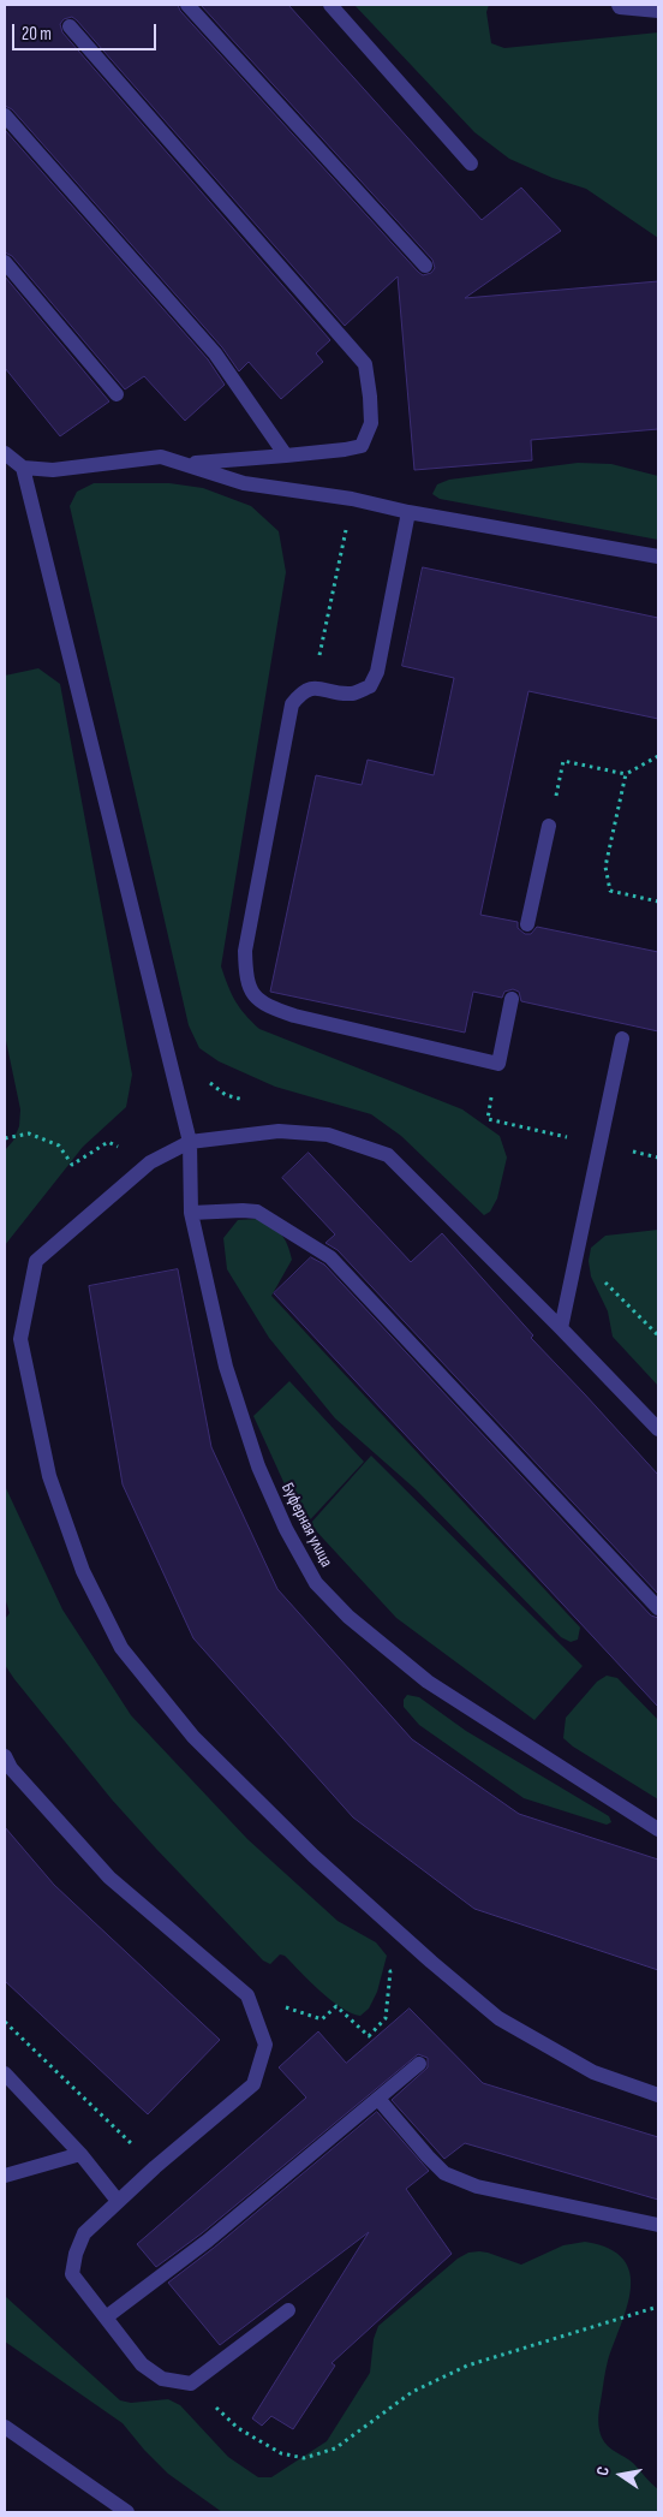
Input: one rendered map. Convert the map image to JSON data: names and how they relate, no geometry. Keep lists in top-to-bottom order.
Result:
{
  "streets": {
    "lane": ["Буферная улица"]
  },
  "scale_bar": "20 m",
  "north": "left"
}
